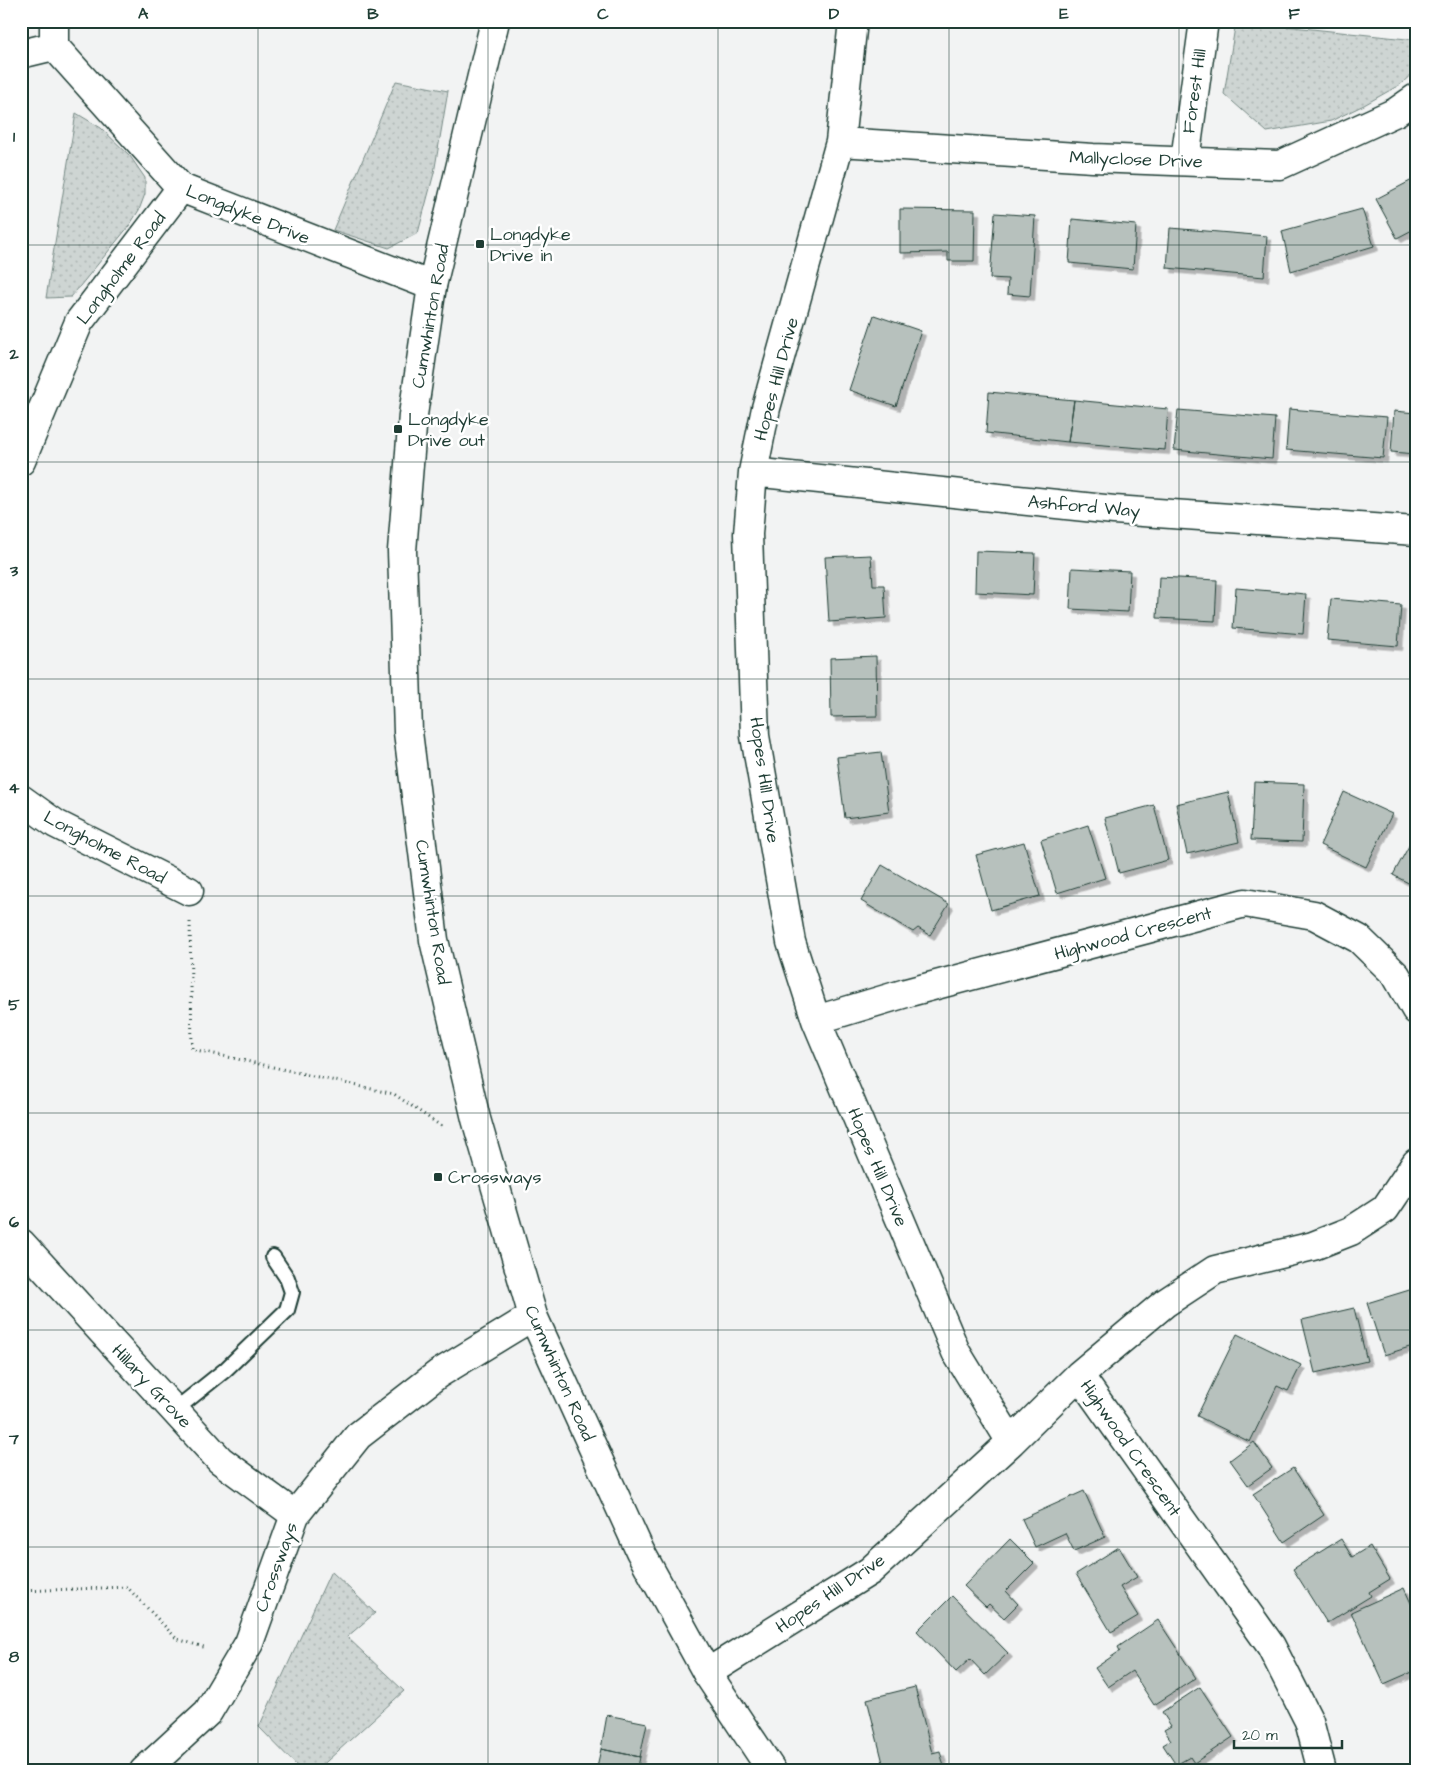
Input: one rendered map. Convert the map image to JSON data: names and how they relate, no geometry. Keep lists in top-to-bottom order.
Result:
{
  "streets": {
    "street": [
      "Forest Hill",
      "Mallyclose Drive",
      "Longdyke Drive",
      "Longholme Road",
      "Cumwhinton Road",
      "Hopes Hill Drive",
      "Ashford Way",
      "Highwood Crescent",
      "Hillary Grove",
      "Crossways"
    ]
  },
  "crossings": [
    ["Forest Hill", "Mallyclose Drive"],
    ["Mallyclose Drive", "Hopes Hill Drive"],
    ["Longdyke Drive", "Longholme Road"],
    ["Longdyke Drive", "Cumwhinton Road"],
    ["Cumwhinton Road", "Hopes Hill Drive"],
    ["Cumwhinton Road", "Crossways"],
    ["Hopes Hill Drive", "Ashford Way"],
    ["Hopes Hill Drive", "Highwood Crescent"],
    ["Hillary Grove", "Crossways"]
  ],
  "places": {
    "transit": ["Longdyke Drive in", "Longdyke Drive out", "Crossways"]
  },
  "scale_bar": "20 m",
  "grid": {
    "columns": [
      "A",
      "B",
      "C",
      "D",
      "E",
      "F"
    ],
    "rows": [
      "1",
      "2",
      "3",
      "4",
      "5",
      "6",
      "7",
      "8"
    ]
  }
}
